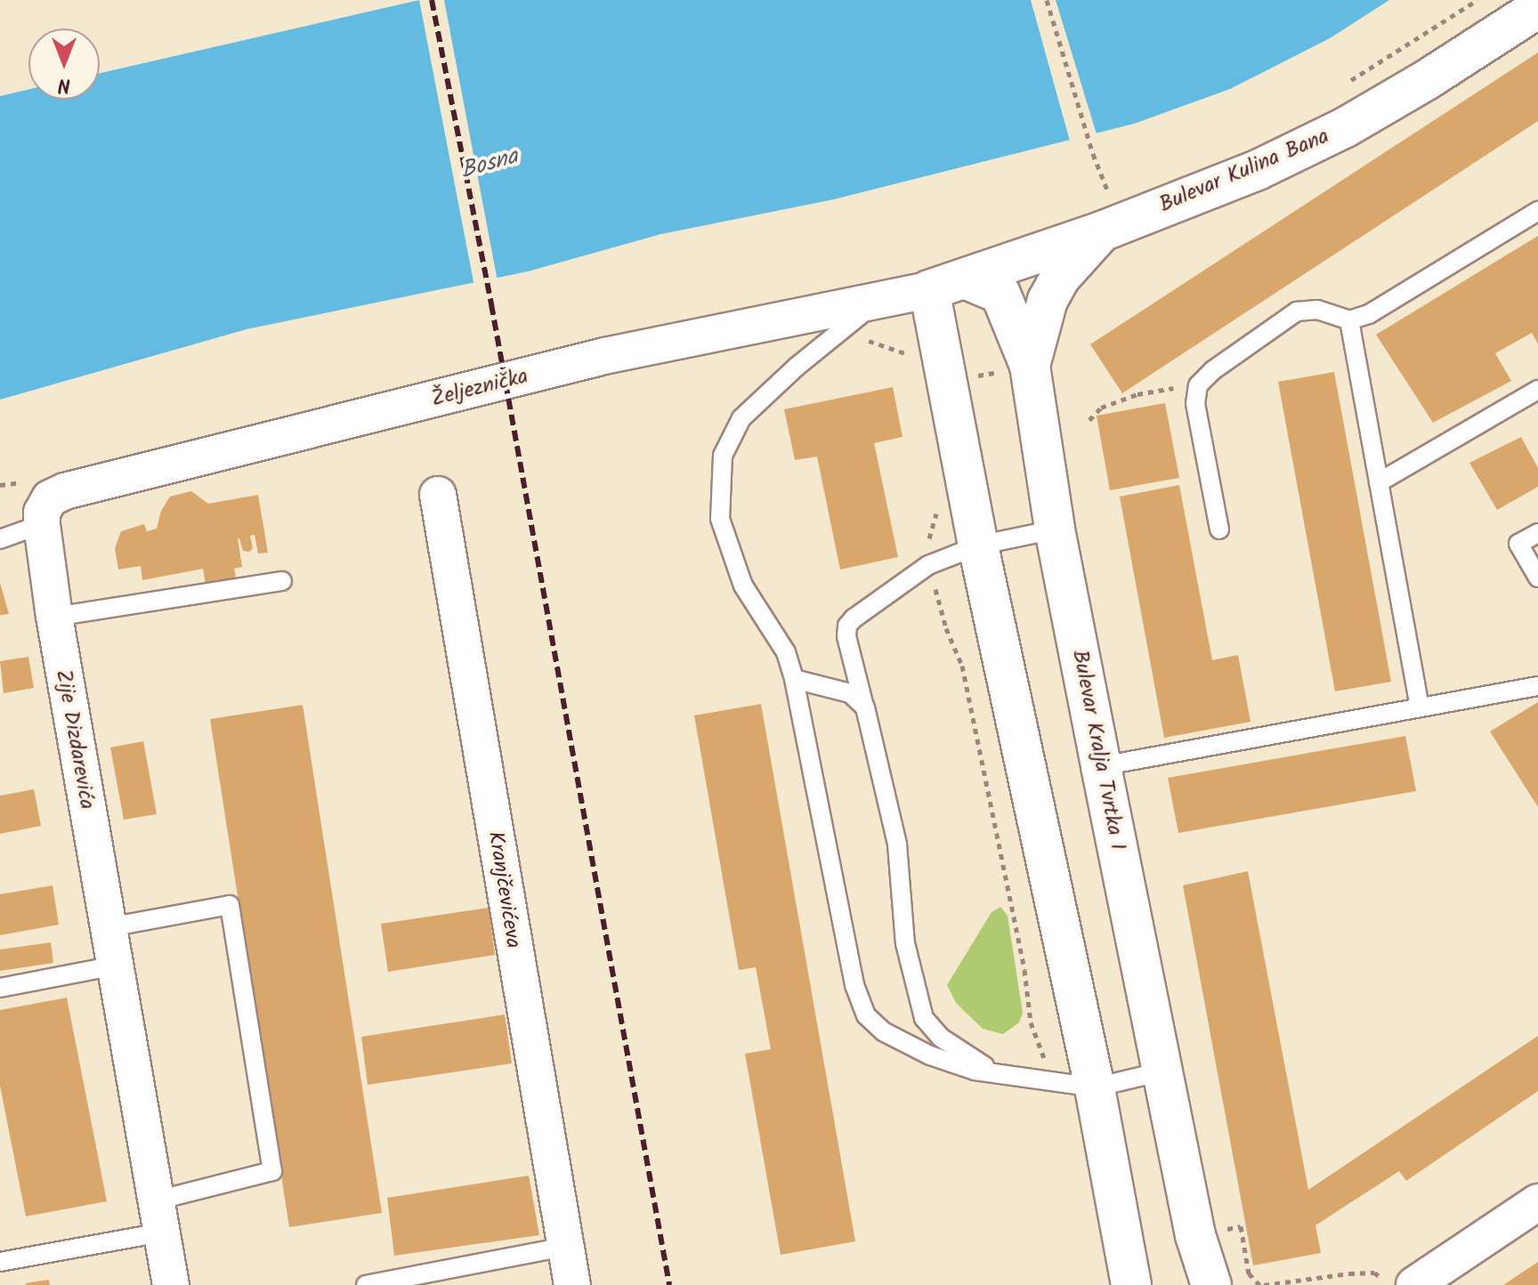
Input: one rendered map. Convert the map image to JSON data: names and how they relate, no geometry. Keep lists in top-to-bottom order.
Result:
{
  "streets": {
    "street": [
      "Bulevar Kulina Bana",
      "Željeznička",
      "Zije Dizdarevića",
      "Bulevar Kralja Tvrtka I",
      "Kranjčevićeva"
    ]
  },
  "crossings": [
    ["Bulevar Kulina Bana", "Željeznička"],
    ["Bulevar Kulina Bana", "Bulevar Kralja Tvrtka I"],
    ["Željeznička", "Zije Dizdarevića"]
  ],
  "water": ["Bosna"],
  "north": "bottom"
}
